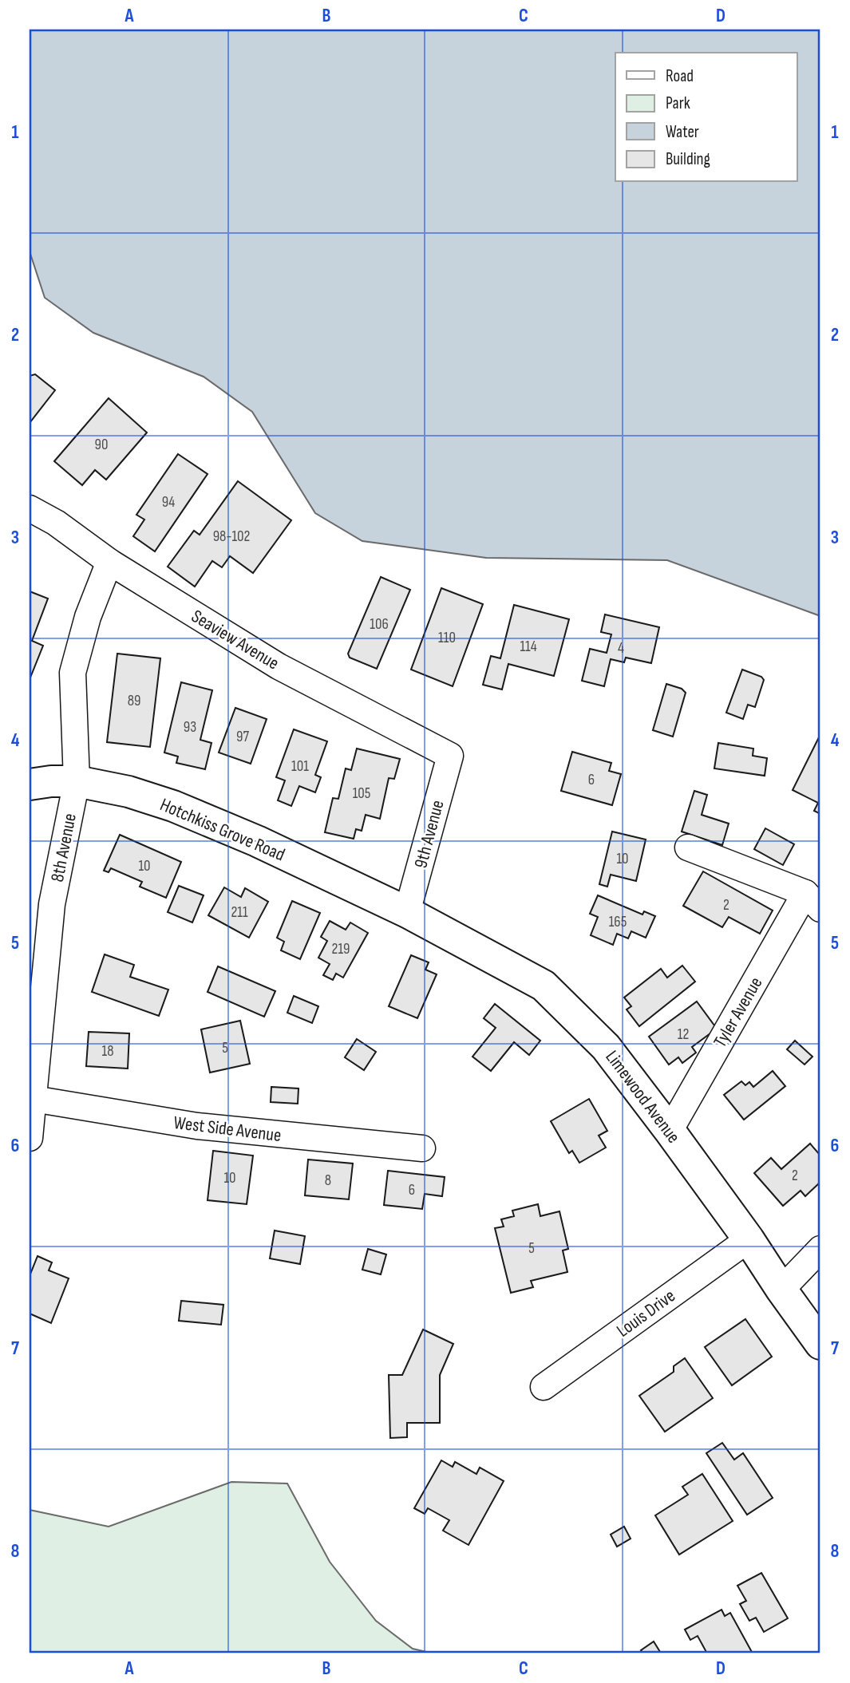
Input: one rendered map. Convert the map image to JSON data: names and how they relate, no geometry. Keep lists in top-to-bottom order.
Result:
{
  "streets": {
    "main road": ["Hotchkiss Grove Road", "Limewood Avenue"],
    "street": [
      "Seaview Avenue",
      "9th Avenue",
      "8th Avenue",
      "Tyler Avenue",
      "West Side Avenue",
      "Louis Drive"
    ]
  },
  "crossings": [
    ["Seaview Avenue", "9th Avenue"],
    ["Seaview Avenue", "8th Avenue"],
    ["Hotchkiss Grove Road", "9th Avenue"],
    ["Hotchkiss Grove Road", "8th Avenue"],
    ["Hotchkiss Grove Road", "Limewood Avenue"],
    ["9th Avenue", "Limewood Avenue"],
    ["8th Avenue", "West Side Avenue"],
    ["Tyler Avenue", "Limewood Avenue"],
    ["Limewood Avenue", "Louis Drive"]
  ],
  "house_numbers": [
    "90",
    "94",
    "98-102",
    "106",
    "110",
    "114",
    "4",
    "89",
    "93",
    "97",
    "101",
    "6",
    "105",
    "10",
    "10",
    "2",
    "211",
    "165",
    "219",
    "12",
    "5",
    "18",
    "2",
    "10",
    "8",
    "6",
    "5"
  ],
  "legend": [
    "Road",
    "Park",
    "Water",
    "Building"
  ],
  "grid": {
    "columns": [
      "A",
      "B",
      "C",
      "D"
    ],
    "rows": [
      "1",
      "2",
      "3",
      "4",
      "5",
      "6",
      "7",
      "8"
    ]
  }
}
